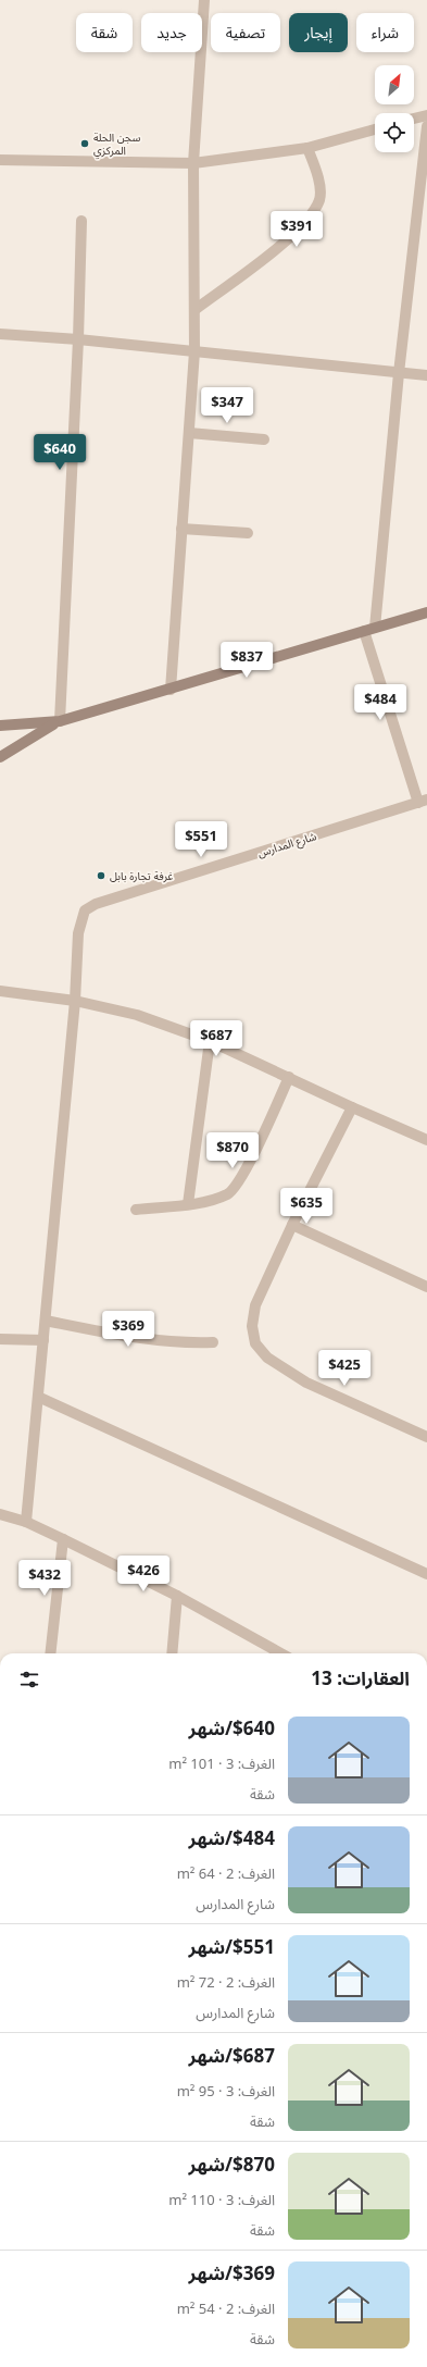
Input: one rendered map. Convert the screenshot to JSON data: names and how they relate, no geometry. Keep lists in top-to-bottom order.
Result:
{
  "streets": {
    "street": ["شارع المدارس"]
  },
  "places": ["سجن الحلة المركزي", "غرفة تجارة بابل"],
  "north": "top right",
  "page": {
    "chip": [
      "شراء",
      "إيجار",
      "تصفية",
      "جديد",
      "شقة"
    ],
    "price": [
      "$391",
      "$347",
      "$640",
      "$837",
      "$484",
      "$551",
      "$687",
      "$870",
      "$635",
      "$369",
      "$425",
      "$426",
      "$432"
    ],
    "heading": "العقارات: 13",
    "list": [
      {
        "name": "$640/شهر",
        "note": "الغرف: 3 · 101 m² · شقة"
      },
      {
        "name": "$484/شهر",
        "note": "الغرف: 2 · 64 m² · شارع المدارس"
      },
      {
        "name": "$551/شهر",
        "note": "الغرف: 2 · 72 m² · شارع المدارس"
      },
      {
        "name": "$687/شهر",
        "note": "الغرف: 3 · 95 m² · شقة"
      },
      {
        "name": "$870/شهر",
        "note": "الغرف: 3 · 110 m² · شقة"
      },
      {
        "name": "$369/شهر",
        "note": "الغرف: 2 · 54 m² · شقة"
      }
    ]
  }
}
